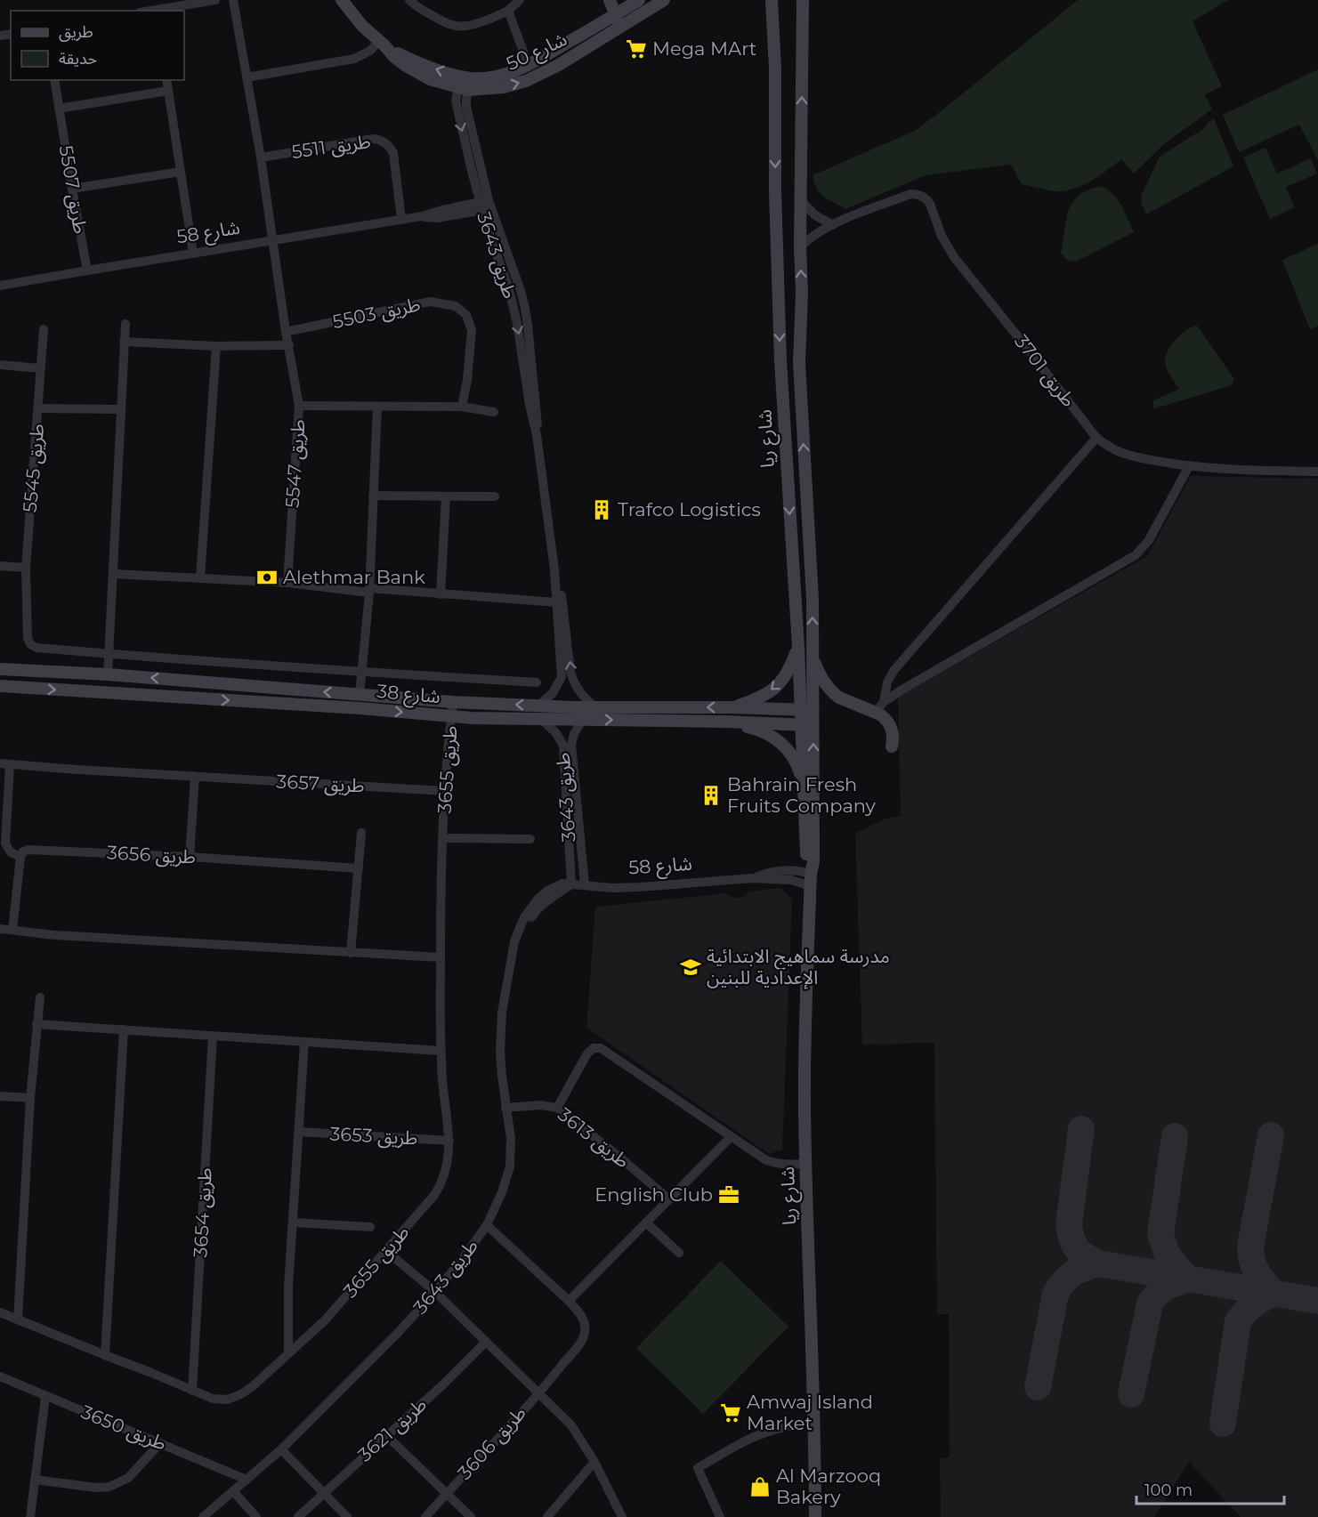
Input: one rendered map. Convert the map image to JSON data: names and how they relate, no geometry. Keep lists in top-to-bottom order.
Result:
{
  "streets": {
    "main road": ["شارع 50", "شارع ريا", "شارع 38"],
    "street": [
      "طريق 5511",
      "طريق 5507",
      "شارع 58",
      "طريق 3643",
      "طريق 5503",
      "طريق 3701",
      "طريق 5547",
      "طريق 5545",
      "طريق 3655",
      "طريق 3657",
      "طريق 3656",
      "طريق 3653",
      "طريق 3613",
      "طريق 3654",
      "طريق 3650",
      "طريق 3621",
      "طريق 3606"
    ]
  },
  "crossings": [
    ["شارع 50", "طريق 3643"],
    ["طريق 5511", "شارع 58"],
    ["طريق 5507", "شارع 58"],
    ["شارع 58", "طريق 3643"],
    ["شارع 58", "شارع ريا"],
    ["شارع 58", "طريق 5547"],
    ["طريق 3643", "شارع 38"],
    ["طريق 3643", "طريق 3613"],
    ["طريق 3643", "طريق 3650"],
    ["طريق 5503", "طريق 5547"],
    ["طريق 3701", "شارع ريا"],
    ["شارع ريا", "شارع 38"],
    ["طريق 5545", "شارع 38"],
    ["شارع 38", "طريق 3655"],
    ["طريق 3655", "طريق 3657"],
    ["طريق 3655", "طريق 3653"],
    ["طريق 3655", "طريق 3654"],
    ["طريق 3621", "طريق 3606"]
  ],
  "places": {
    "supermarket": ["Mega MArt", "Amwaj Island Market"],
    "building": ["Trafco Logistics", "Bahrain Fresh Fruits Company"],
    "bank": ["Alethmar Bank"],
    "school or university": ["مدرسة سماهيج الابتدائية الإعدادية للبنين"],
    "office": ["English Club"],
    "shop": ["Al Marzooq Bakery"]
  },
  "legend": ["طريق", "حديقة"],
  "scale_bar": "100 m"
}
